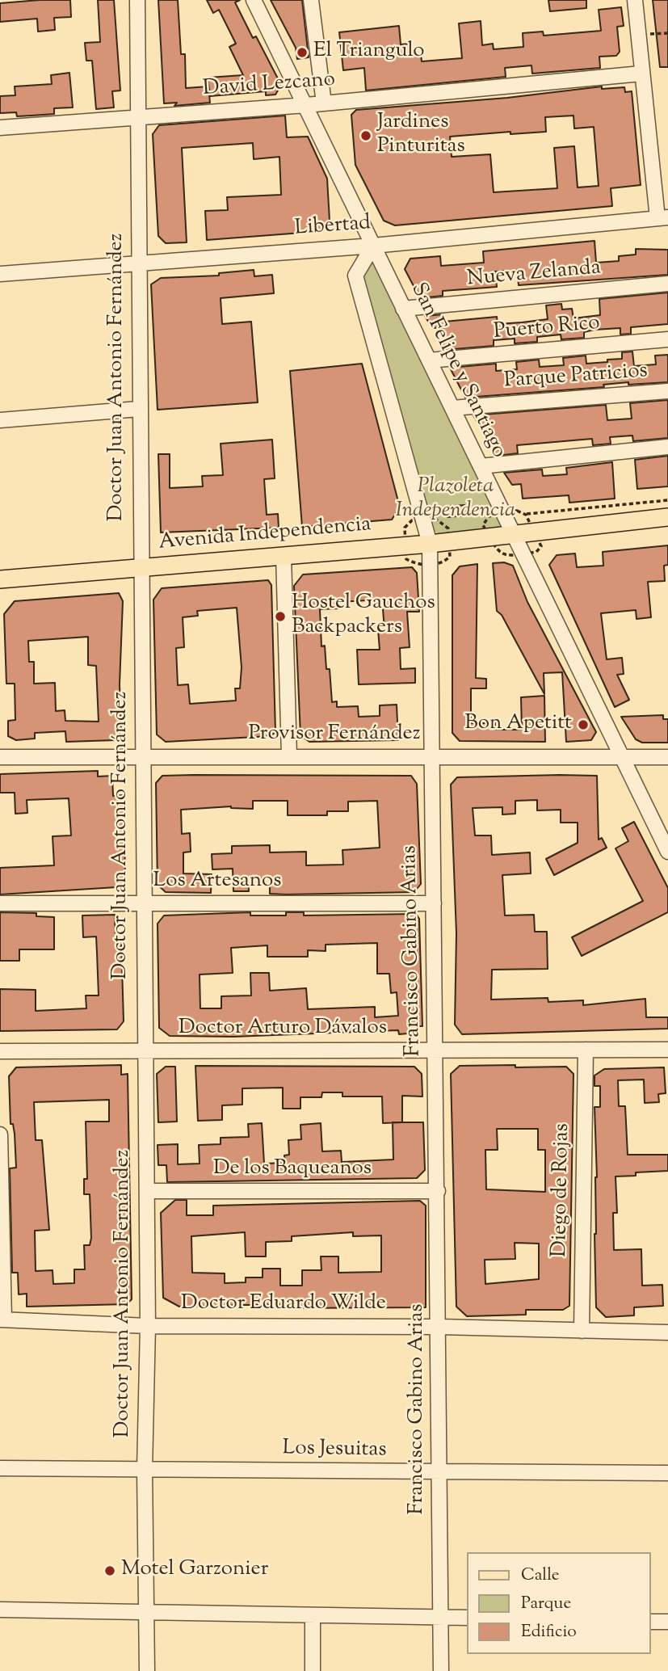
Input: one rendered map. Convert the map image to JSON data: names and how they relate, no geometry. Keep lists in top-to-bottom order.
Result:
{
  "streets": {
    "main road": ["Avenida Independencia"],
    "street": [
      "David Lezcano",
      "Libertad",
      "Nueva Zelanda",
      "Puerto Rico",
      "San Felipe y Santiago",
      "Doctor Juan Antonio Fernández",
      "Parque Patricios",
      "Provisor Fernández",
      "Los Artesanos",
      "Francisco Gabino Arias",
      "Doctor Arturo Dávalos",
      "De los Baqueanos",
      "Diego de Rojas",
      "Doctor Eduardo Wilde",
      "Los Jesuitas"
    ]
  },
  "crossings": [
    ["David Lezcano", "San Felipe y Santiago"],
    ["David Lezcano", "Doctor Juan Antonio Fernández"],
    ["Libertad", "San Felipe y Santiago"],
    ["Libertad", "Doctor Juan Antonio Fernández"],
    ["Libertad", "Francisco Gabino Arias"],
    ["Nueva Zelanda", "San Felipe y Santiago"],
    ["Puerto Rico", "San Felipe y Santiago"],
    ["San Felipe y Santiago", "Parque Patricios"],
    ["San Felipe y Santiago", "Avenida Independencia"],
    ["San Felipe y Santiago", "Provisor Fernández"],
    ["San Felipe y Santiago", "Francisco Gabino Arias"],
    ["Doctor Juan Antonio Fernández", "Avenida Independencia"],
    ["Doctor Juan Antonio Fernández", "Provisor Fernández"],
    ["Doctor Juan Antonio Fernández", "Los Artesanos"],
    ["Doctor Juan Antonio Fernández", "Doctor Arturo Dávalos"],
    ["Doctor Juan Antonio Fernández", "De los Baqueanos"],
    ["Doctor Juan Antonio Fernández", "Doctor Eduardo Wilde"],
    ["Doctor Juan Antonio Fernández", "Los Jesuitas"],
    ["Avenida Independencia", "Francisco Gabino Arias"],
    ["Provisor Fernández", "Francisco Gabino Arias"],
    ["Los Artesanos", "Francisco Gabino Arias"],
    ["Francisco Gabino Arias", "Doctor Arturo Dávalos"],
    ["Francisco Gabino Arias", "De los Baqueanos"],
    ["Francisco Gabino Arias", "Doctor Eduardo Wilde"],
    ["Francisco Gabino Arias", "Los Jesuitas"],
    ["Doctor Arturo Dávalos", "Diego de Rojas"],
    ["Diego de Rojas", "Doctor Eduardo Wilde"]
  ],
  "parks": ["Plazoleta Independencia"],
  "places": [
    "El Triangulo",
    "Jardines Pinturitas",
    "Hostel Gauchos Backpackers",
    "Bon Apetitt",
    "Motel Garzonier"
  ],
  "legend": ["Calle", "Parque", "Edificio"]
}
